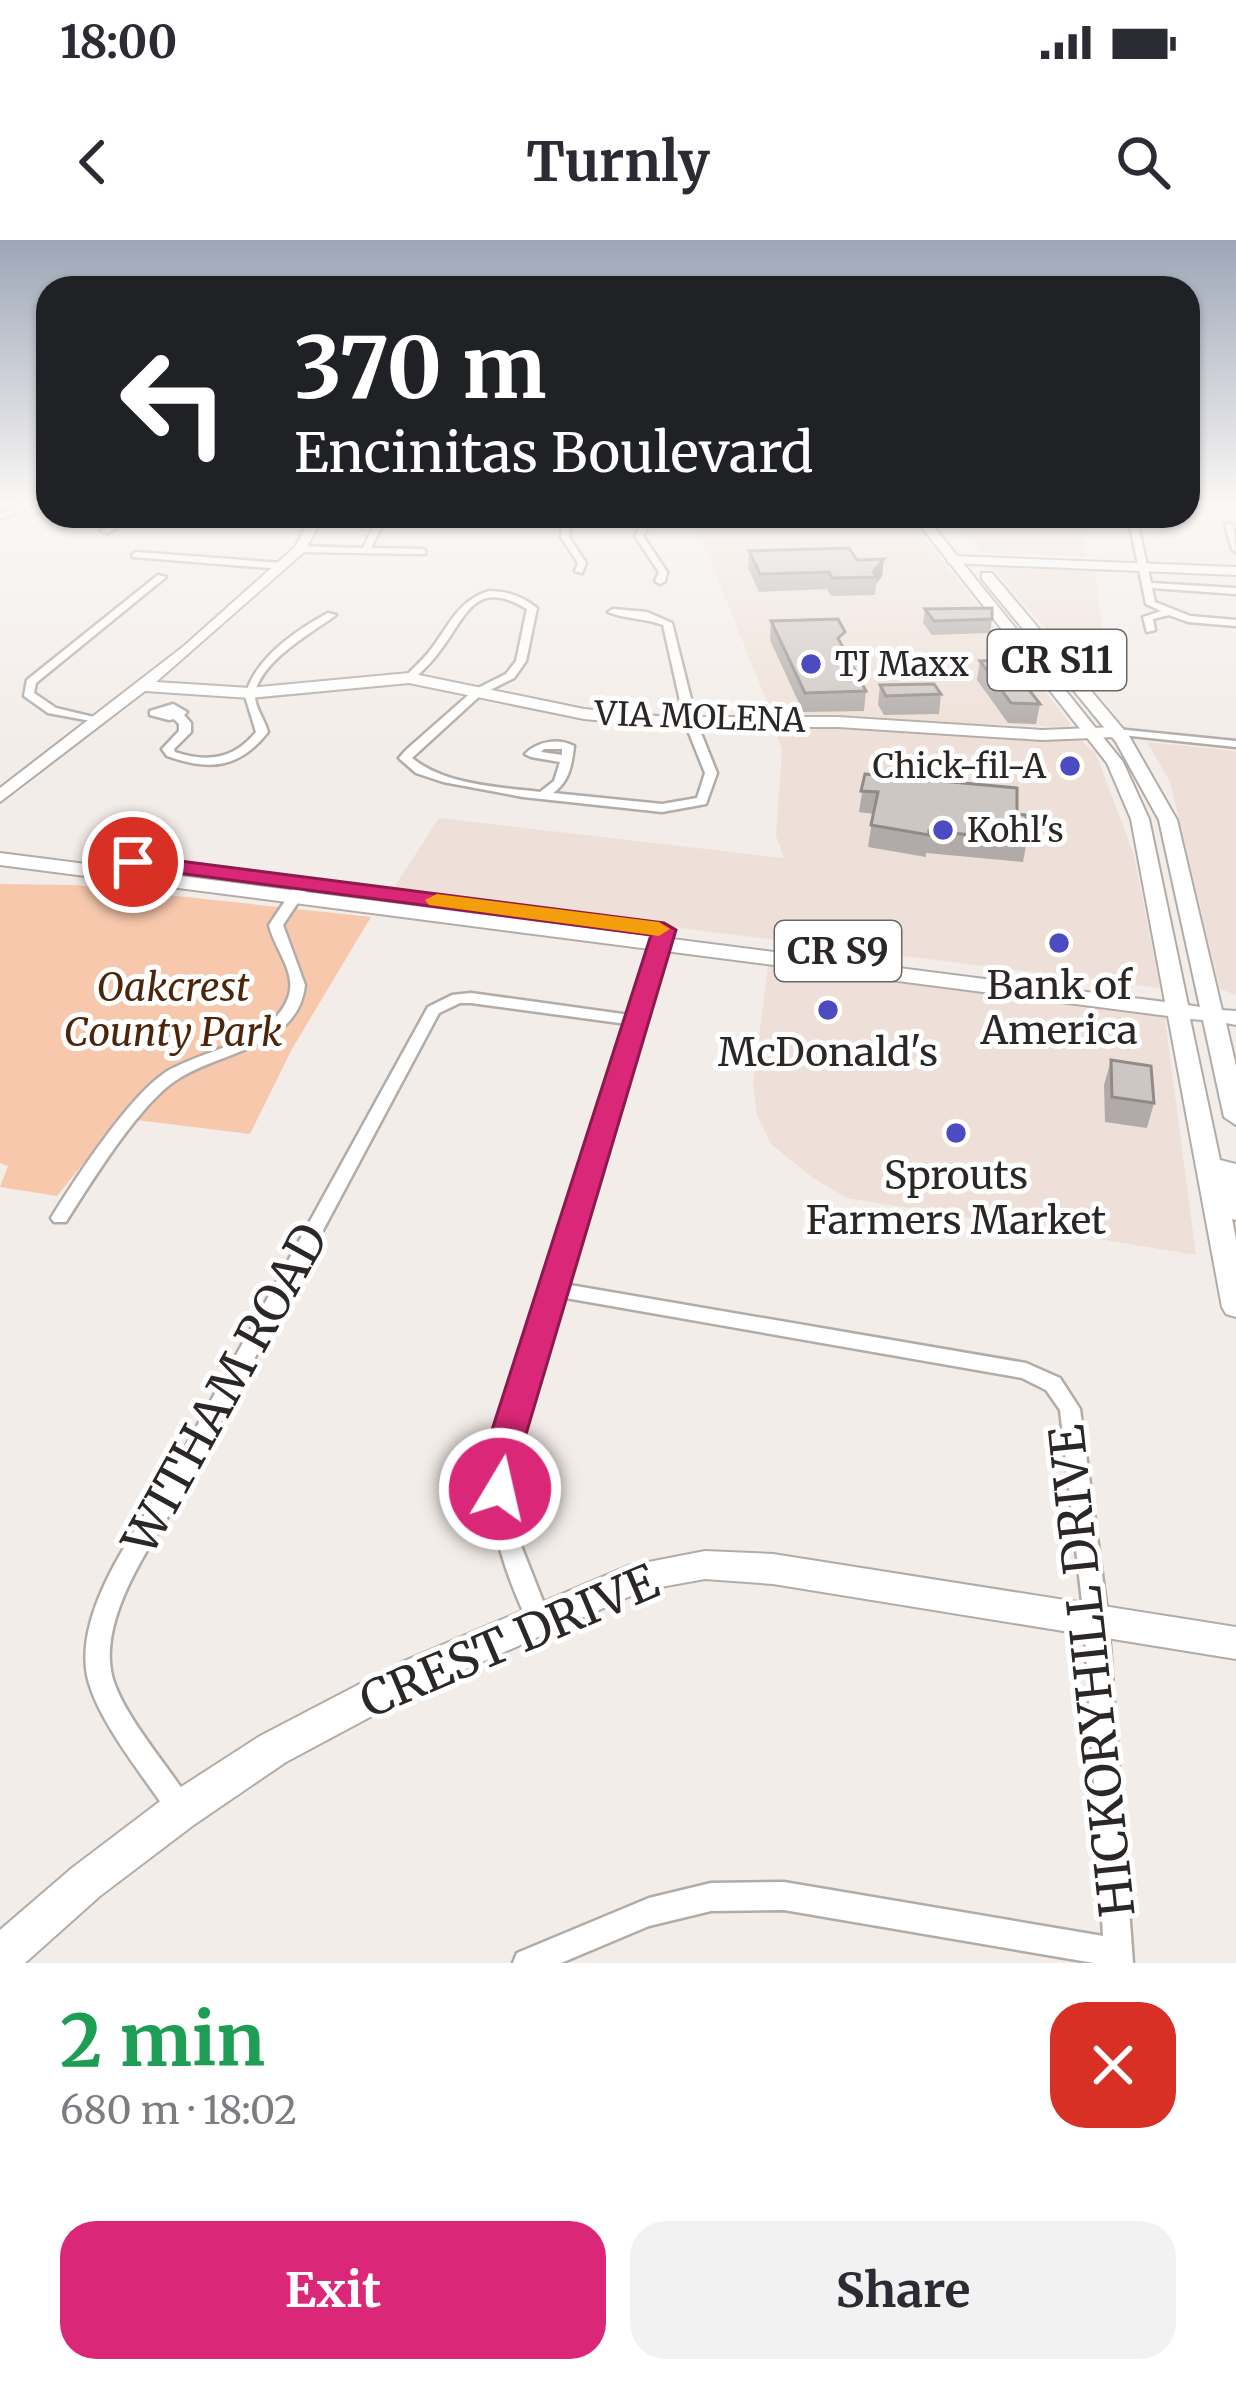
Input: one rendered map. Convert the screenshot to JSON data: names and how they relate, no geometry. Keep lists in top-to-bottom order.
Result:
{
  "streets": {
    "main road": [
      "CR S11",
      "VIA MOLENA",
      "CR S9",
      "CREST DRIVE"
    ],
    "street": ["WITHAM ROAD", "HICKORYHILL DRIVE"]
  },
  "crossings": [
    ["CR S11", "VIA MOLENA"],
    ["CR S11", "CR S9"],
    ["WITHAM ROAD", "CREST DRIVE"],
    ["CREST DRIVE", "HICKORYHILL DRIVE"]
  ],
  "parks": ["Oakcrest County Park"],
  "places": [
    "TJ Maxx",
    "Chick-fil-A",
    "Kohl's",
    "Bank of America",
    "McDonald's",
    "Sprouts Farmers Market"
  ],
  "page": {
    "status": "18:00",
    "header": "Turnly",
    "turn": ["370 m", "Encinitas Boulevard"],
    "heading": ["2 min", "680 m · 18:02"],
    "buttons": ["Exit", "Share"]
  }
}
